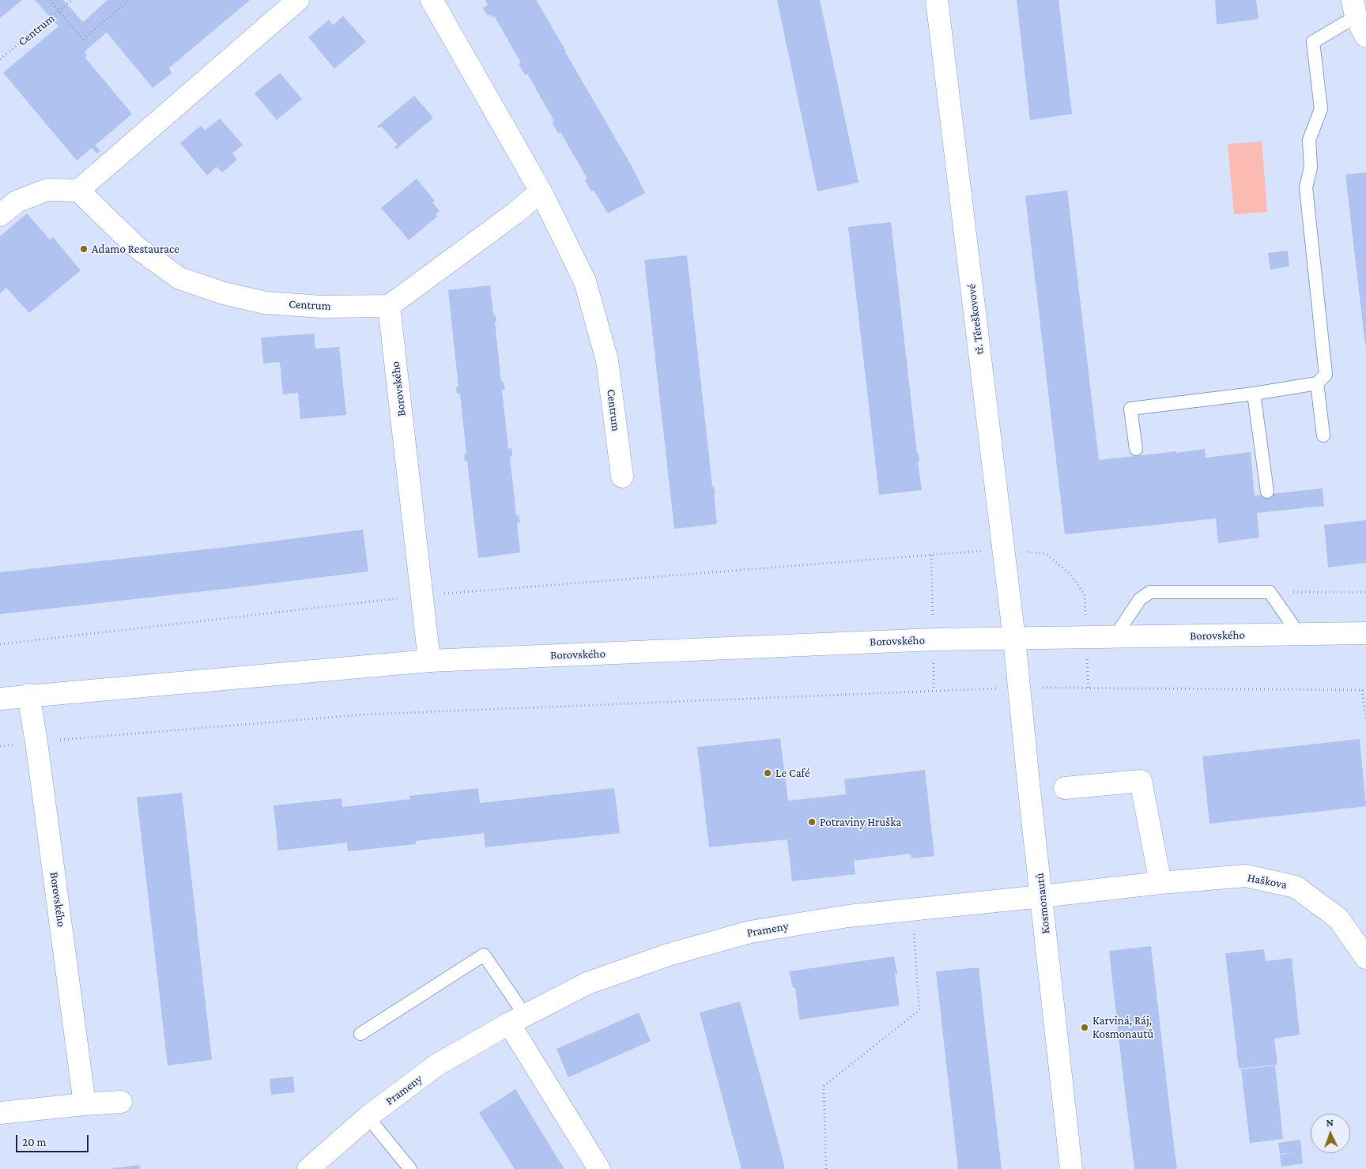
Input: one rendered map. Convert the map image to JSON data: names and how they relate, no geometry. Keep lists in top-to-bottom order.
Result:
{
  "streets": {
    "street": [
      "Centrum",
      "tř. Těreškovové",
      "Borovského",
      "Haškova",
      "Kosmonautů",
      "Prameny"
    ]
  },
  "crossings": [
    ["Centrum", "Borovského"],
    ["tř. Těreškovové", "Borovského"],
    ["tř. Těreškovové", "Kosmonautů"],
    ["Borovského", "Kosmonautů"],
    ["Haškova", "Kosmonautů"],
    ["Haškova", "Prameny"],
    ["Kosmonautů", "Prameny"]
  ],
  "places": [
    "Adamo Restaurace",
    "Le Café",
    "Potraviny Hruška",
    "Karviná, Ráj, Kosmonautů"
  ],
  "scale_bar": "20 m",
  "north": "top"
}
